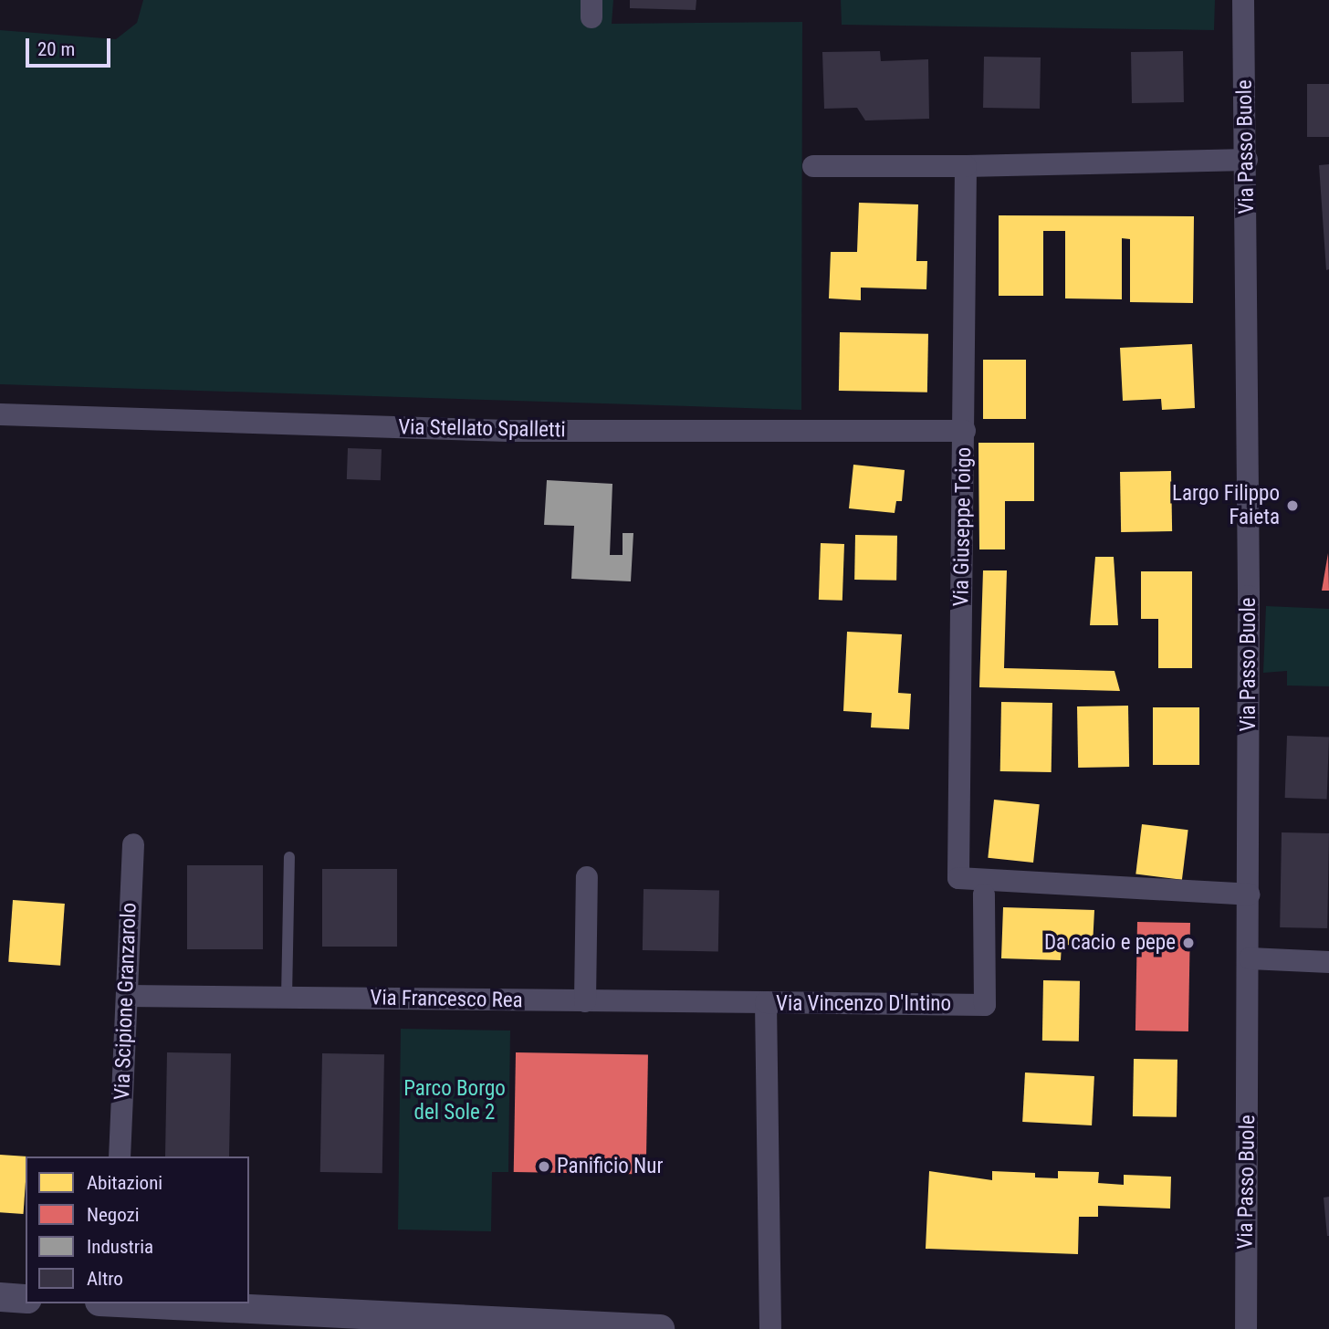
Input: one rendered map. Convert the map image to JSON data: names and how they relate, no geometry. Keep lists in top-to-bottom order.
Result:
{
  "streets": {
    "street": [
      "Via Passo Buole",
      "Via Stellato Spalletti",
      "Via Giuseppe Toigo",
      "Via Francesco Rea",
      "Via Scipione Granzarolo",
      "Via Vincenzo D'Intino"
    ]
  },
  "crossings": [
    ["Via Passo Buole", "Via Giuseppe Toigo"],
    ["Via Stellato Spalletti", "Via Giuseppe Toigo"],
    ["Via Francesco Rea", "Via Scipione Granzarolo"],
    ["Via Francesco Rea", "Via Vincenzo D'Intino"]
  ],
  "parks": ["Parco Borgo del Sole 2"],
  "places": ["Largo Filippo Faieta", "Da cacio e pepe", "Panificio Nur"],
  "legend": [
    "Abitazioni",
    "Negozi",
    "Industria",
    "Altro"
  ],
  "scale_bar": "20 m"
}
